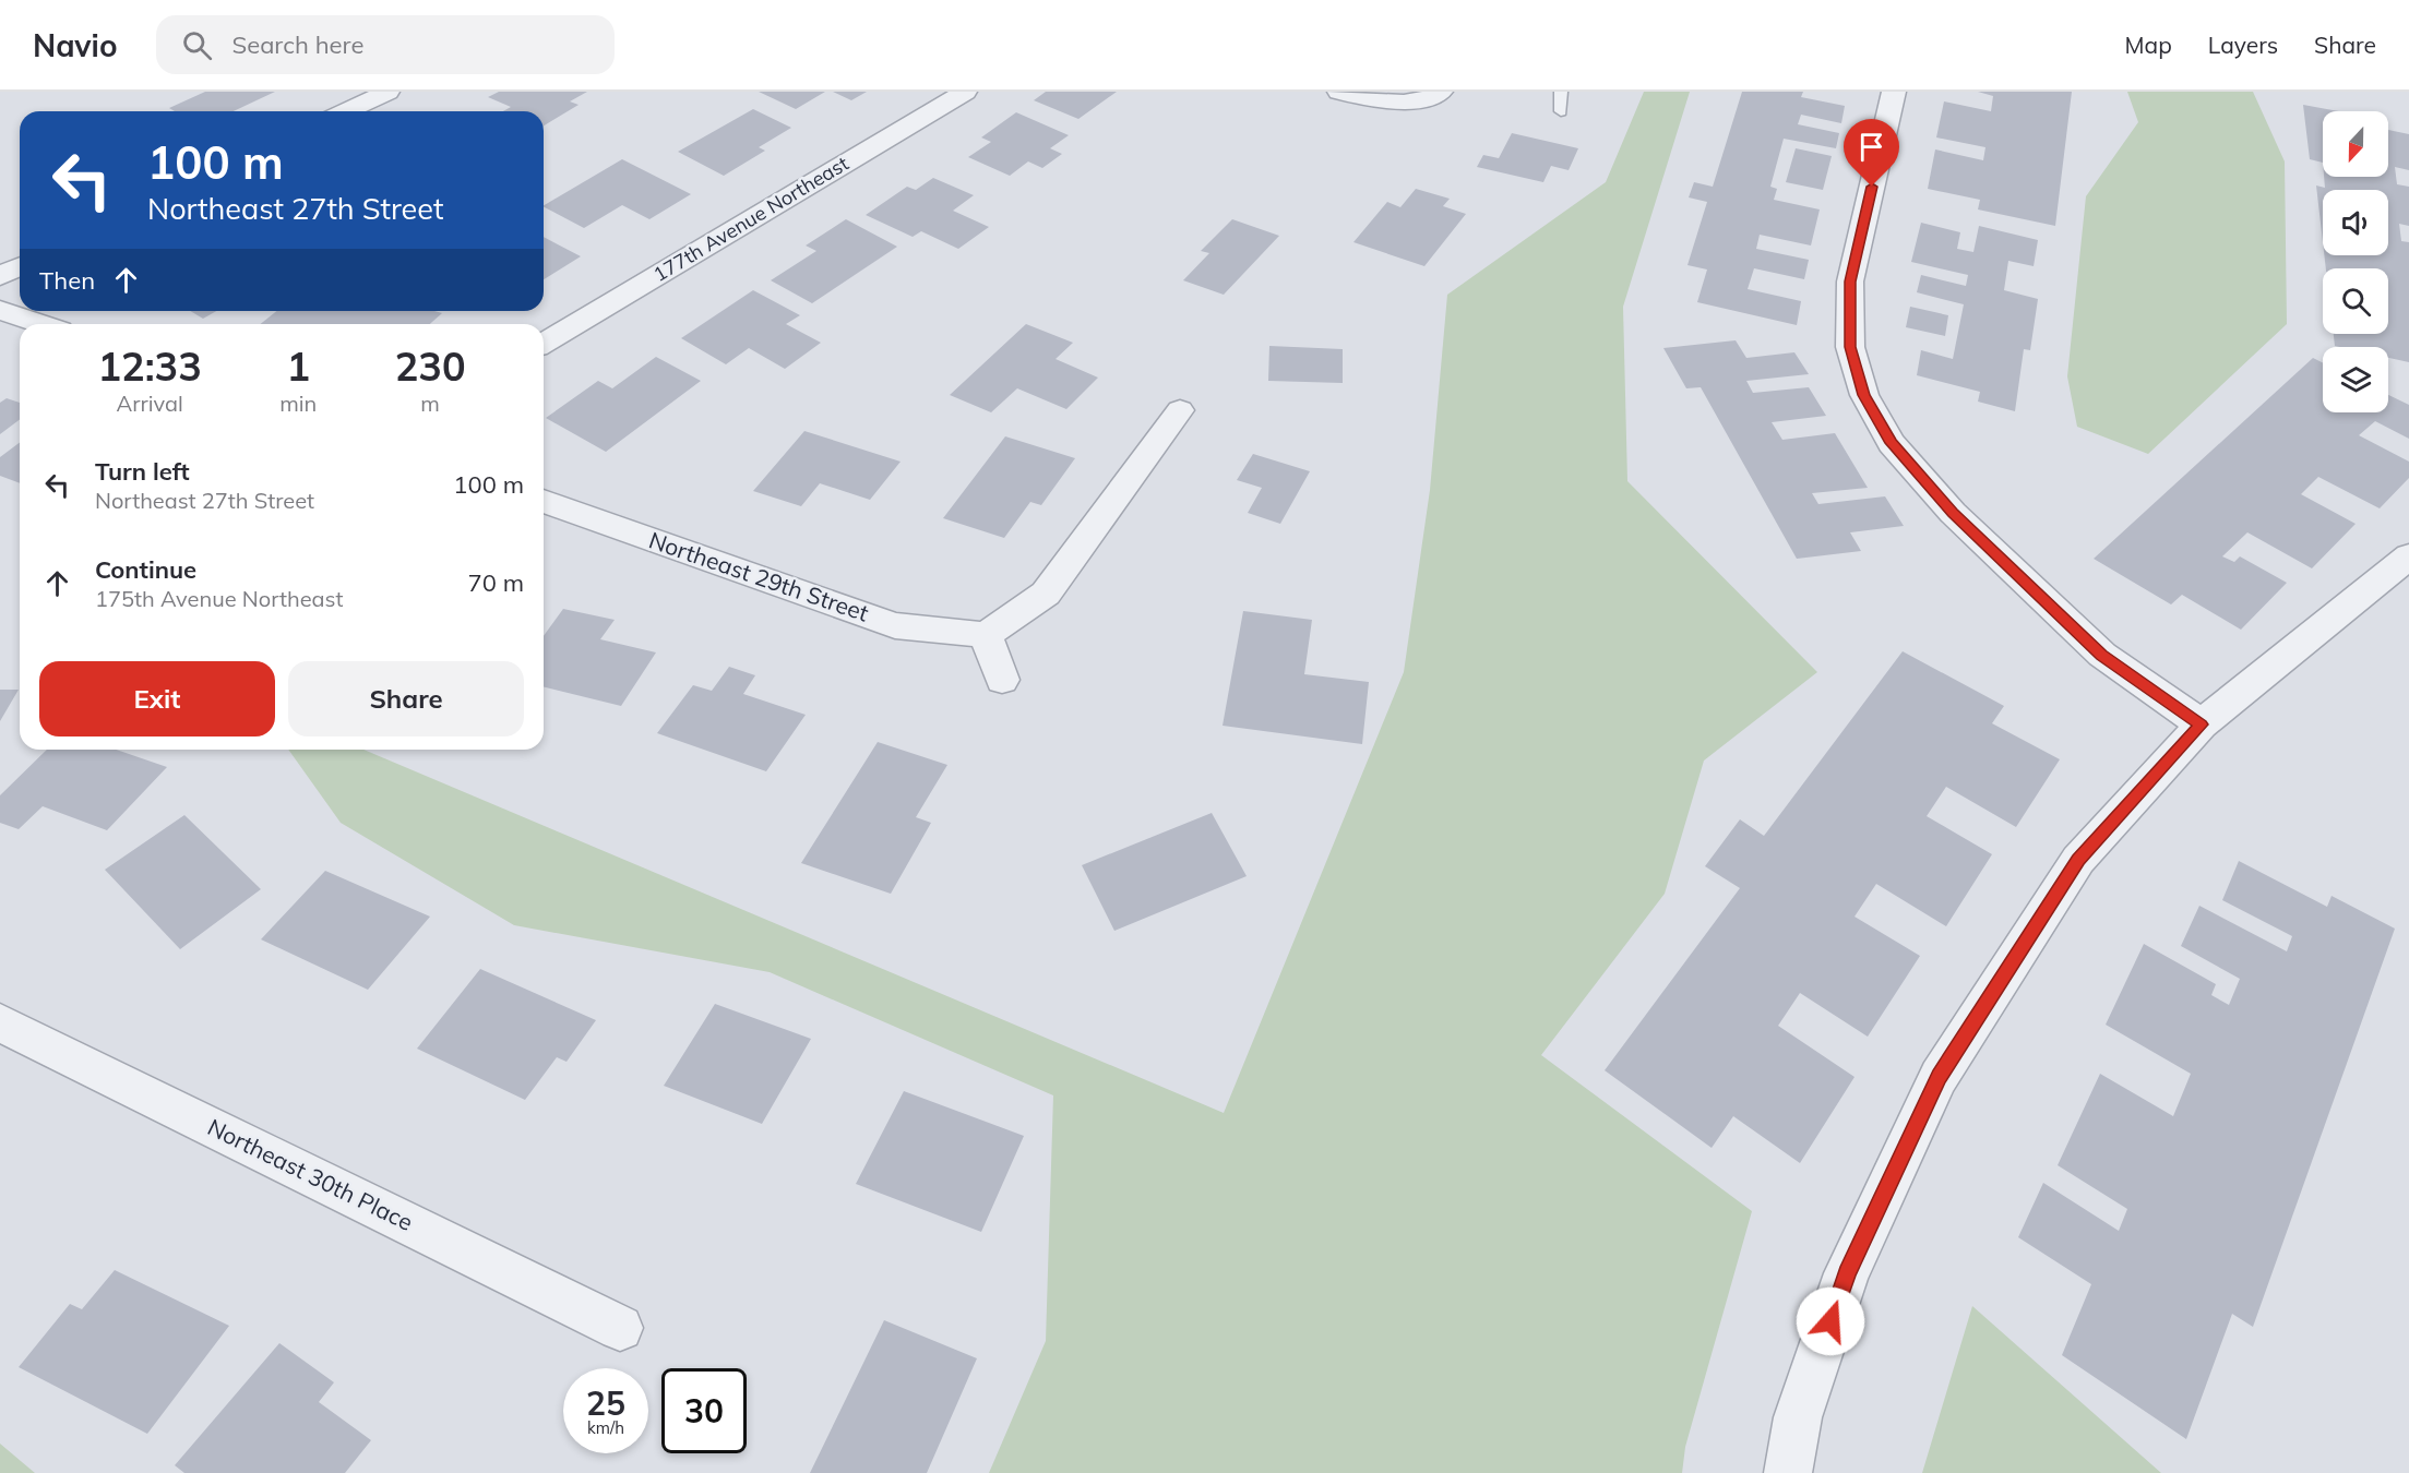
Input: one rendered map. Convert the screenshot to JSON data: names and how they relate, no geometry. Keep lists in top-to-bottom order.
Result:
{
  "streets": {
    "street": ["177th Avenue Northeast", "Northeast 29th Street", "Northeast 30th Place"]
  },
  "north": "bottom",
  "page": {
    "header": "Navio",
    "search": "Search here",
    "nav": ["Map", "Layers", "Share"],
    "turn": ["100 m", "Northeast 27th Street"],
    "then": "Then",
    "eta": [
      "12:33",
      "Arrival",
      "1",
      "min",
      "230",
      "m"
    ],
    "list": [
      {
        "name": "Turn left",
        "note": "Northeast 27th Street",
        "value": "100 m"
      },
      {
        "name": "Continue",
        "note": "175th Avenue Northeast",
        "value": "70 m"
      }
    ],
    "buttons": ["Exit", "Share"],
    "speed": "25 km/h",
    "limit": "30"
  }
}
